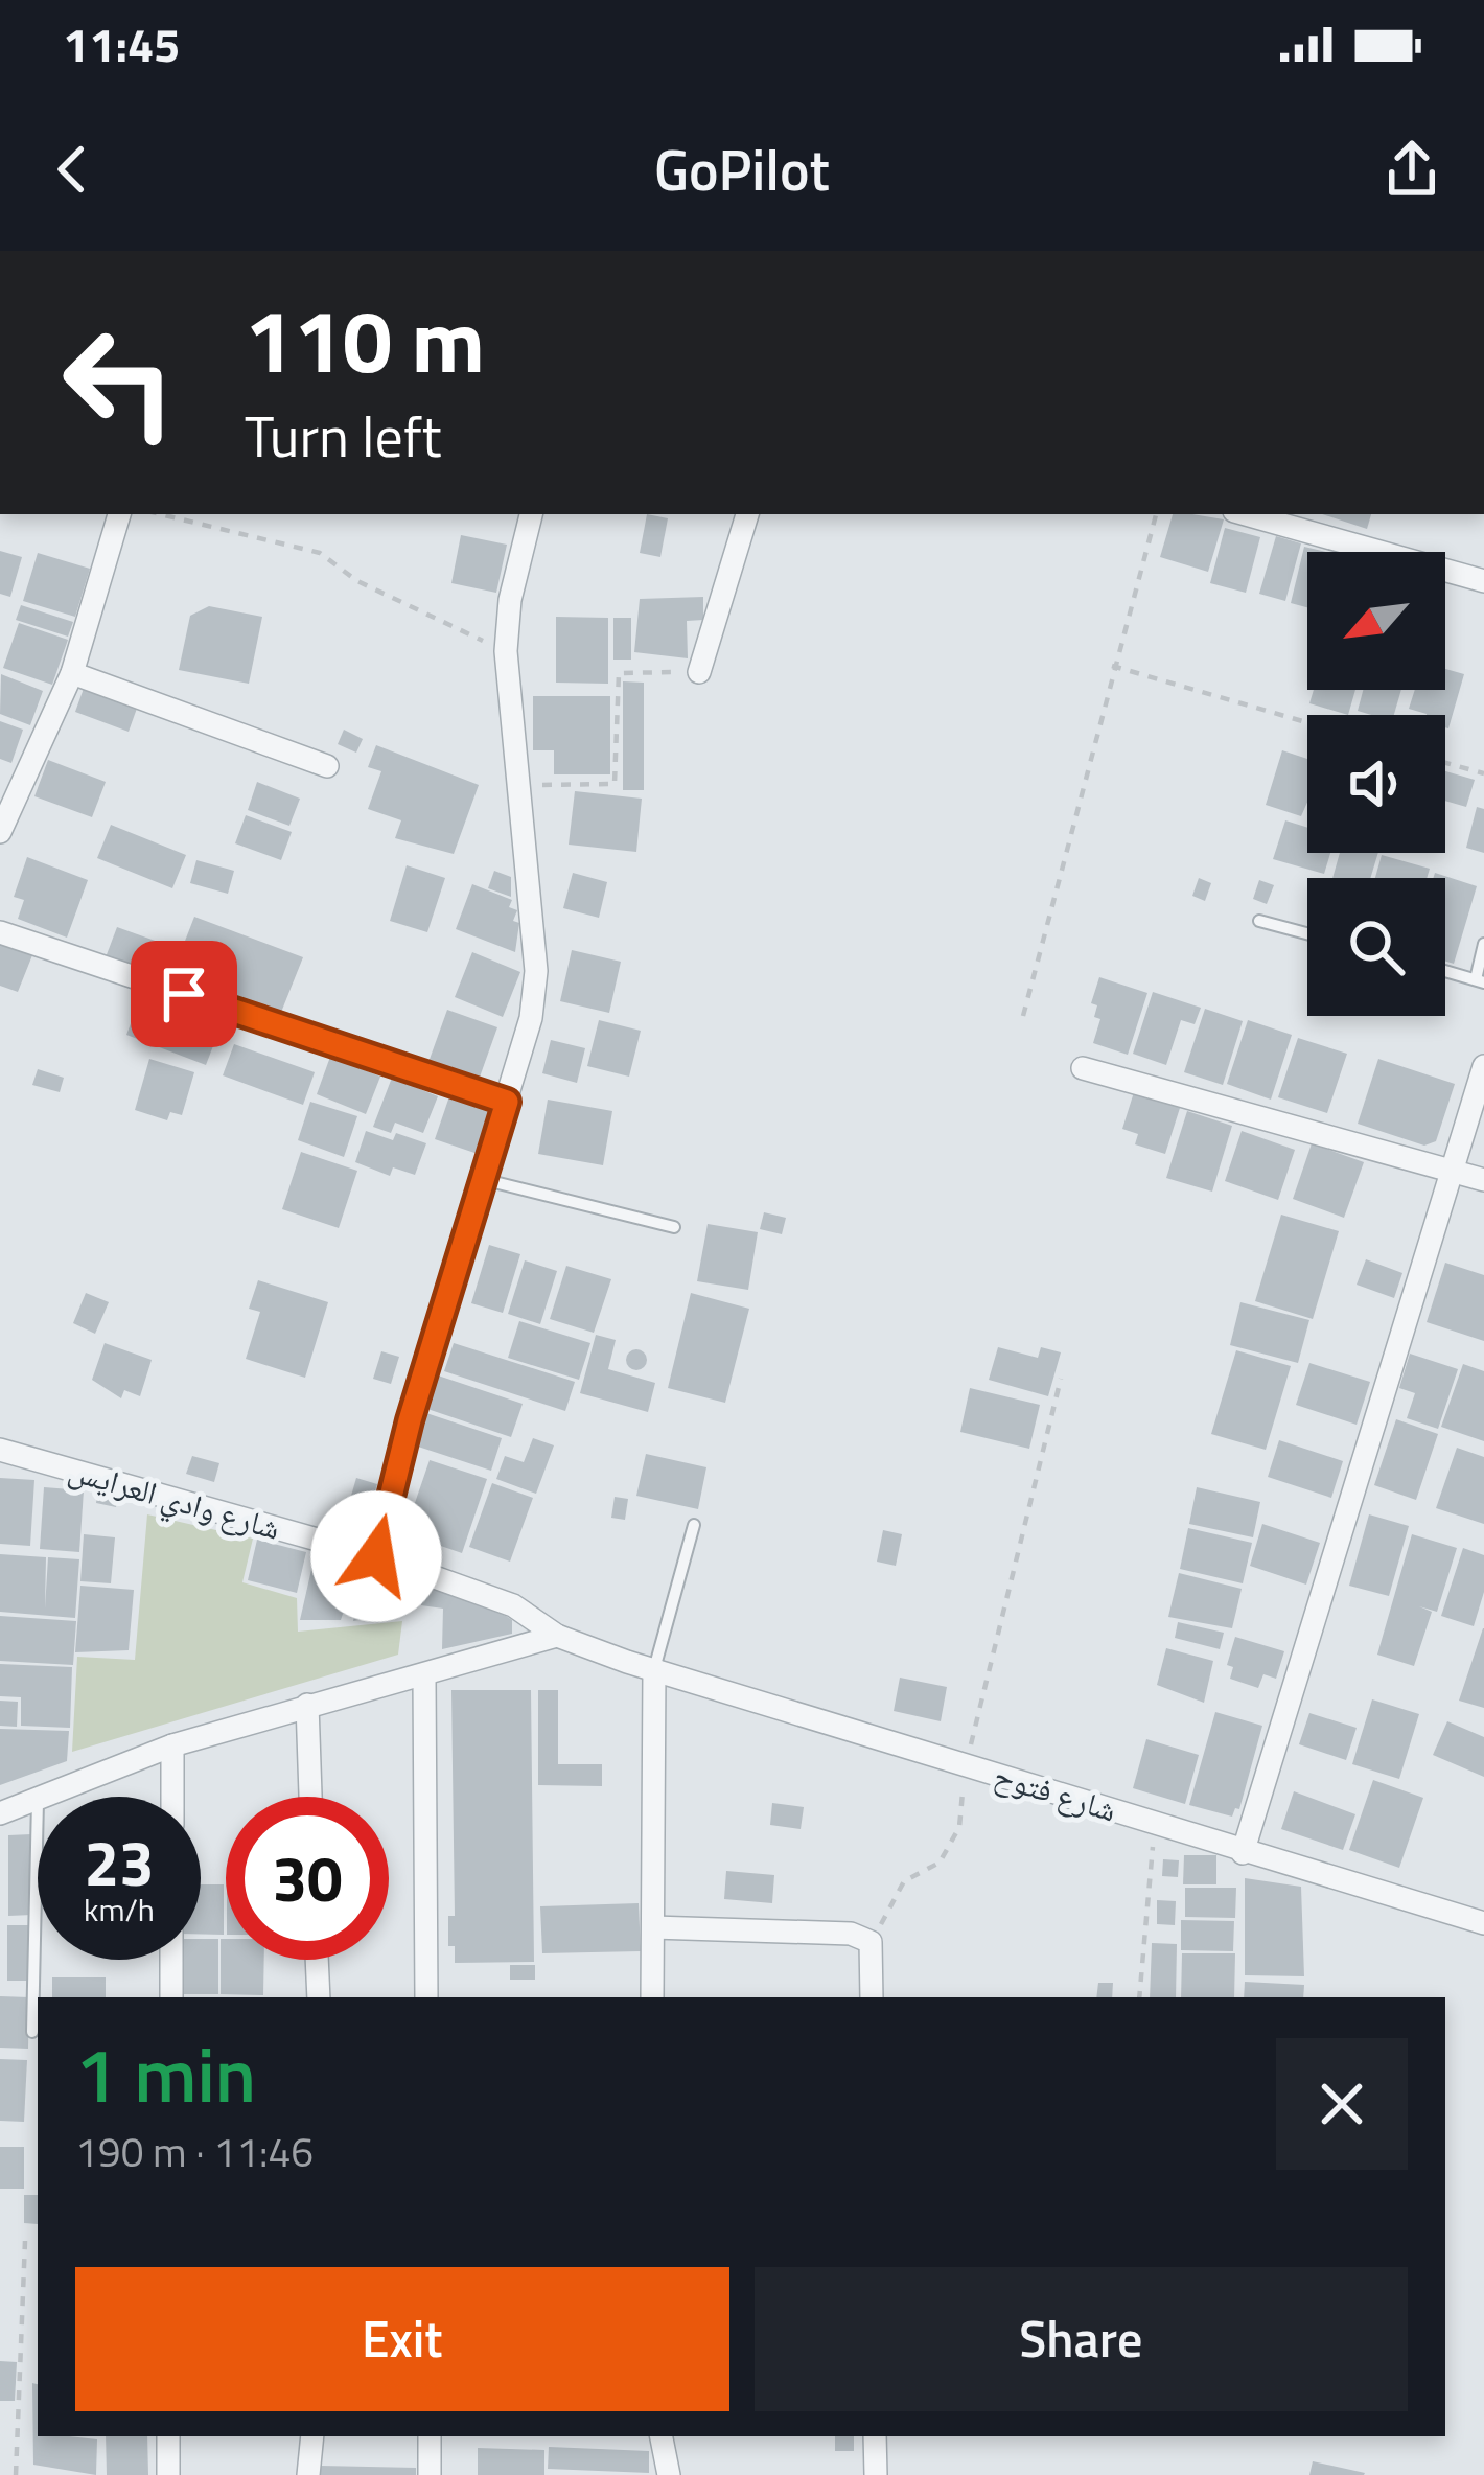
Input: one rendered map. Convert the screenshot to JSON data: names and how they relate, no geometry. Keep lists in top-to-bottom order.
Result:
{
  "streets": {
    "street": ["شارع وادي العرايس", "شارع فتوح"]
  },
  "crossings": [
    ["شارع وادي العرايس", "شارع فتوح"]
  ],
  "north": "bottom left",
  "page": {
    "status": "11:45",
    "header": "GoPilot",
    "turn": ["110 m", "Turn left"],
    "speed": "23 km/h",
    "limit": "30",
    "heading": ["1 min", "190 m · 11:46"],
    "buttons": ["Exit", "Share"]
  }
}
